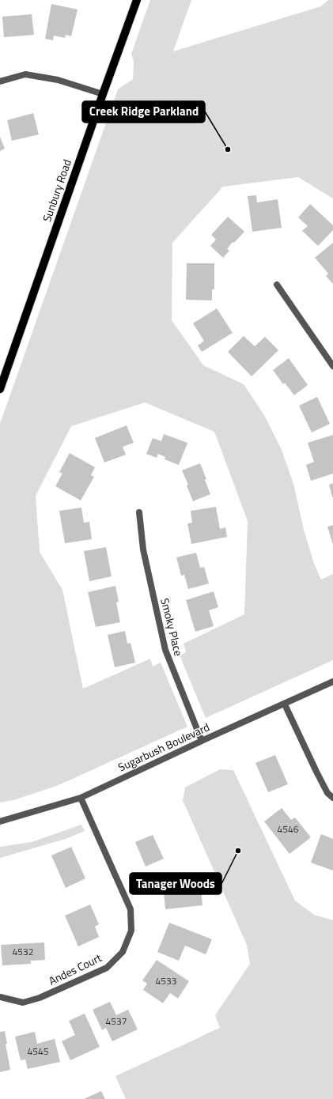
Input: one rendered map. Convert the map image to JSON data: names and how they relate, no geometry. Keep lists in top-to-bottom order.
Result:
{
  "streets": {
    "main road": ["Sunbury Road"],
    "street": ["Smoky Place", "Sugarbush Boulevard", "Andes Court"]
  },
  "crossings": [
    ["Smoky Place", "Sugarbush Boulevard"],
    ["Sugarbush Boulevard", "Andes Court"]
  ],
  "places": ["Creek Ridge Parkland", "Tanager Woods"],
  "house_numbers": [
    "4546",
    "4532",
    "4533",
    "4537",
    "4545"
  ]
}
